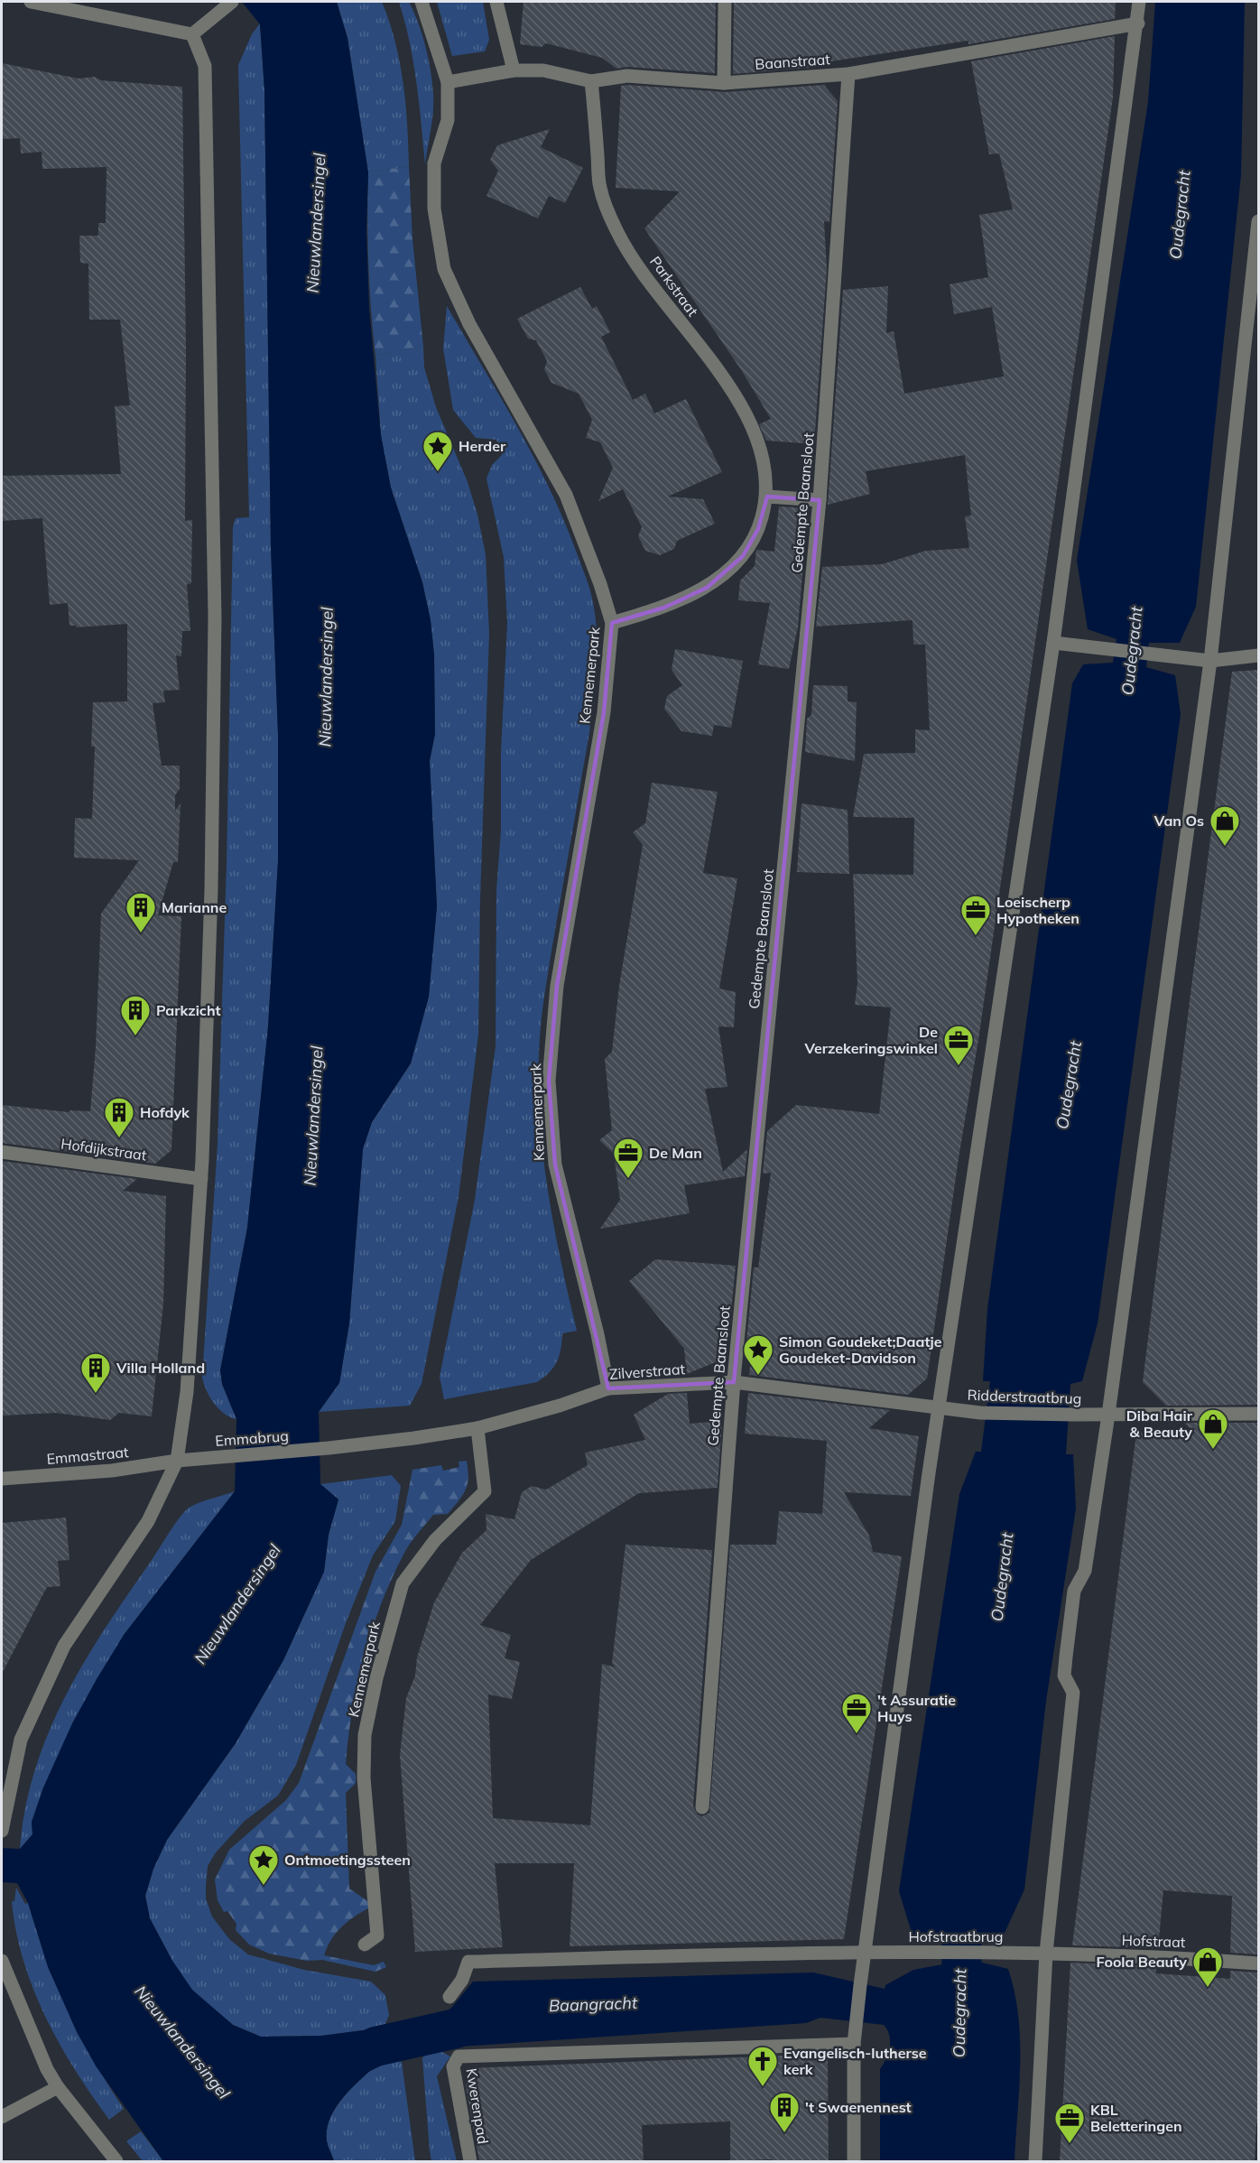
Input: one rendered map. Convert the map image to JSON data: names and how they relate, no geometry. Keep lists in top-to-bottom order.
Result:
{
  "streets": {
    "street": [
      "Baanstraat",
      "Parkstraat",
      "Gedempte Baansloot",
      "Kennemerpark",
      "Hofdijkstraat",
      "Zilverstraat",
      "Ridderstraatbrug",
      "Emmabrug",
      "Emmastraat",
      "Hofstraatbrug",
      "Hofstraat",
      "Kwerenpad"
    ]
  },
  "crossings": [
    ["Baanstraat", "Parkstraat"],
    ["Baanstraat", "Gedempte Baansloot"],
    ["Baanstraat", "Kennemerpark"],
    ["Parkstraat", "Kennemerpark"],
    ["Gedempte Baansloot", "Zilverstraat"],
    ["Kennemerpark", "Zilverstraat"],
    ["Zilverstraat", "Ridderstraatbrug"],
    ["Zilverstraat", "Emmabrug"],
    ["Emmabrug", "Emmastraat"],
    ["Hofstraatbrug", "Hofstraat"]
  ],
  "water": ["Oudegracht", "Nieuwlandersingel", "Baangracht"],
  "places": {
    "place": ["Herder", "Simon Goudeket;Daatje Goudeket-Davidson", "Ontmoetingssteen"],
    "shop": ["Van Os", "Diba Hair & Beauty", "Foola Beauty"],
    "building": [
      "Marianne",
      "Parkzicht",
      "Hofdyk",
      "Villa Holland",
      "'t Swaenennest"
    ],
    "office": [
      "Loeischerp Hypotheken",
      "De Verzekeringswinkel",
      "De Man",
      "'t Assuratie Huys",
      "KBL Beletteringen"
    ],
    "church": ["Evangelisch-lutherse kerk"]
  }
}
